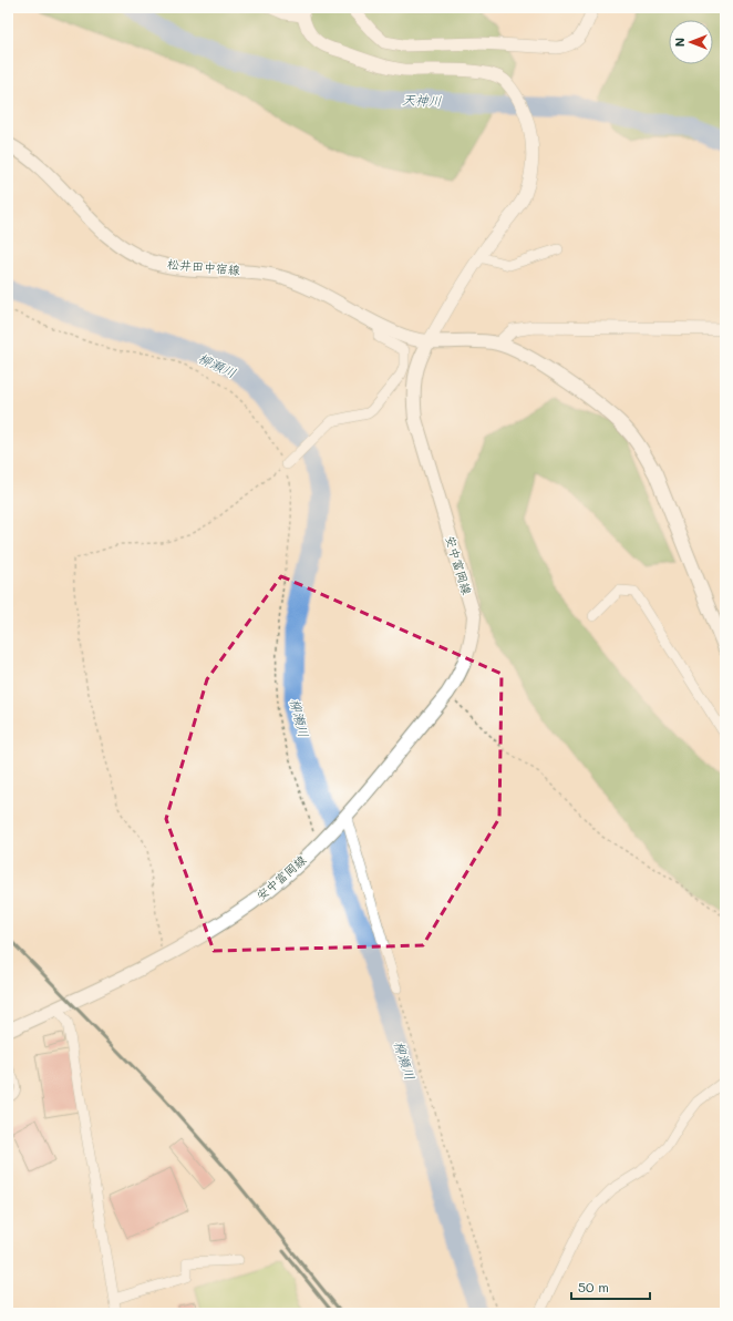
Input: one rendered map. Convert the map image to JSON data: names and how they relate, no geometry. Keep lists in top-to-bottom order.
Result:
{
  "streets": {
    "main road": ["松井田中宿線", "安中富岡線"]
  },
  "crossings": [
    ["松井田中宿線", "安中富岡線"]
  ],
  "water": ["天神川", "柳瀬川"],
  "scale_bar": "50 m",
  "north": "left"
}
